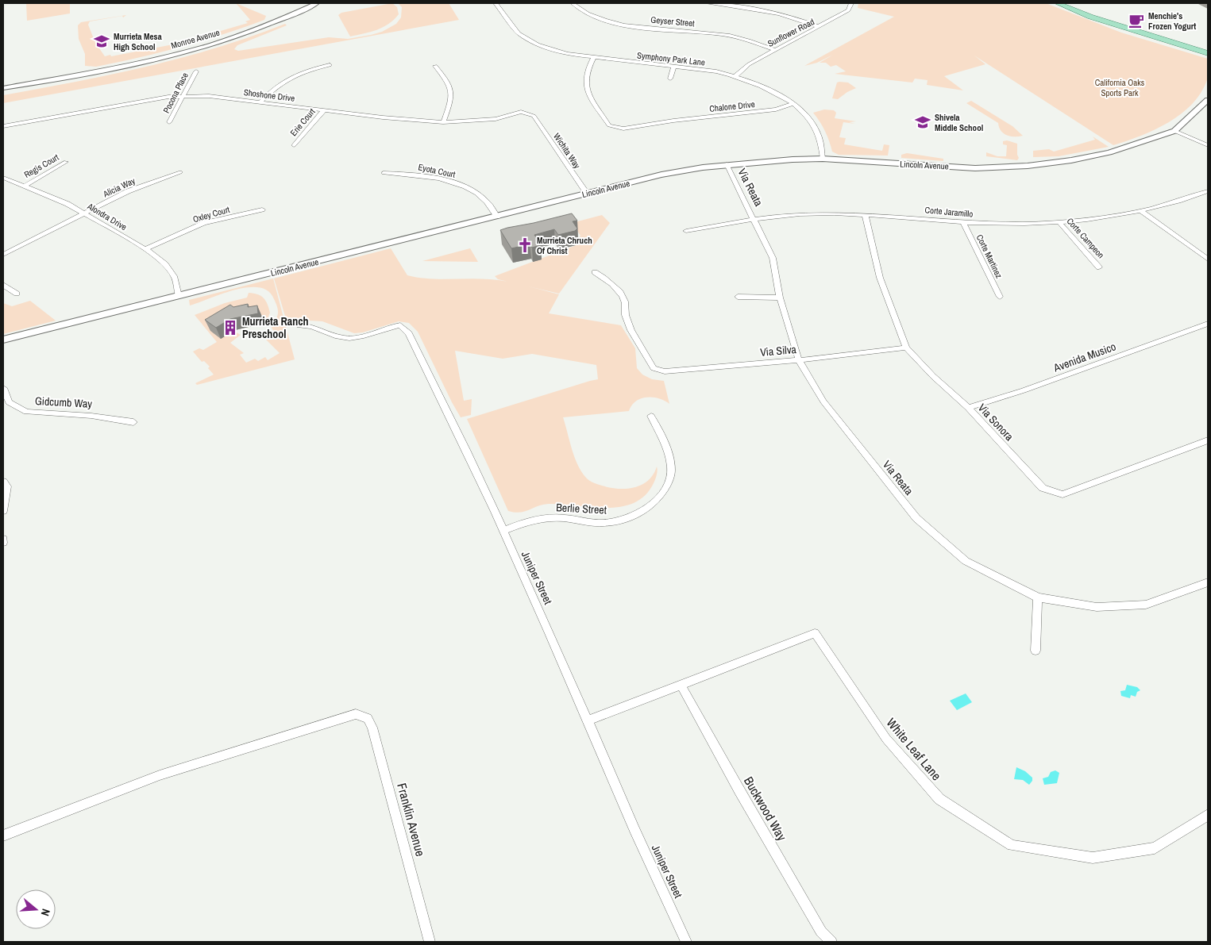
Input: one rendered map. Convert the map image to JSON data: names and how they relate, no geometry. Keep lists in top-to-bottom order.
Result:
{
  "streets": {
    "street": [
      "Geyser Street",
      "Sunflower Road",
      "Monroe Avenue",
      "Symphony Park Lane",
      "Pocona Place",
      "Shoshone Drive",
      "Chalone Drive",
      "Erie Court",
      "Wichita Way",
      "Lincoln Avenue",
      "Regis Court",
      "Eyota Court",
      "Alicia Way",
      "Via Reata",
      "Corte Jaramillo",
      "Oxley Court",
      "Alondra Drive",
      "Corte Campeon",
      "Corte Martinez",
      "Via Silva",
      "Avenida Musico",
      "Gidcumb Way",
      "Via Sonora",
      "Berlie Street",
      "Juniper Street",
      "White Leaf Lane",
      "Buckwood Way",
      "Franklin Avenue"
    ]
  },
  "crossings": [
    ["Geyser Street", "Sunflower Road"],
    ["Sunflower Road", "Symphony Park Lane"],
    ["Symphony Park Lane", "Chalone Drive"],
    ["Symphony Park Lane", "Lincoln Avenue"],
    ["Pocona Place", "Shoshone Drive"],
    ["Shoshone Drive", "Erie Court"],
    ["Shoshone Drive", "Wichita Way"],
    ["Wichita Way", "Lincoln Avenue"],
    ["Lincoln Avenue", "Eyota Court"],
    ["Lincoln Avenue", "Via Reata"],
    ["Lincoln Avenue", "Alondra Drive"],
    ["Regis Court", "Alondra Drive"],
    ["Alicia Way", "Alondra Drive"],
    ["Via Reata", "Corte Jaramillo"],
    ["Via Reata", "Via Silva"],
    ["Corte Jaramillo", "Corte Campeon"],
    ["Corte Jaramillo", "Corte Martinez"],
    ["Corte Jaramillo", "Via Sonora"],
    ["Oxley Court", "Alondra Drive"],
    ["Via Silva", "Via Sonora"],
    ["Avenida Musico", "Via Sonora"],
    ["Berlie Street", "Juniper Street"],
    ["Juniper Street", "White Leaf Lane"],
    ["White Leaf Lane", "Buckwood Way"]
  ],
  "parks": ["California Oaks Sports Park"],
  "places": {
    "cafe": ["Menchie's Frozen Yogurt"],
    "school or university": ["Murrieta Mesa High School", "Shivela Middle School"],
    "church": ["Murrieta Chruch Of Christ"],
    "building": ["Murrieta Ranch Preschool"]
  },
  "north": "right"
}
